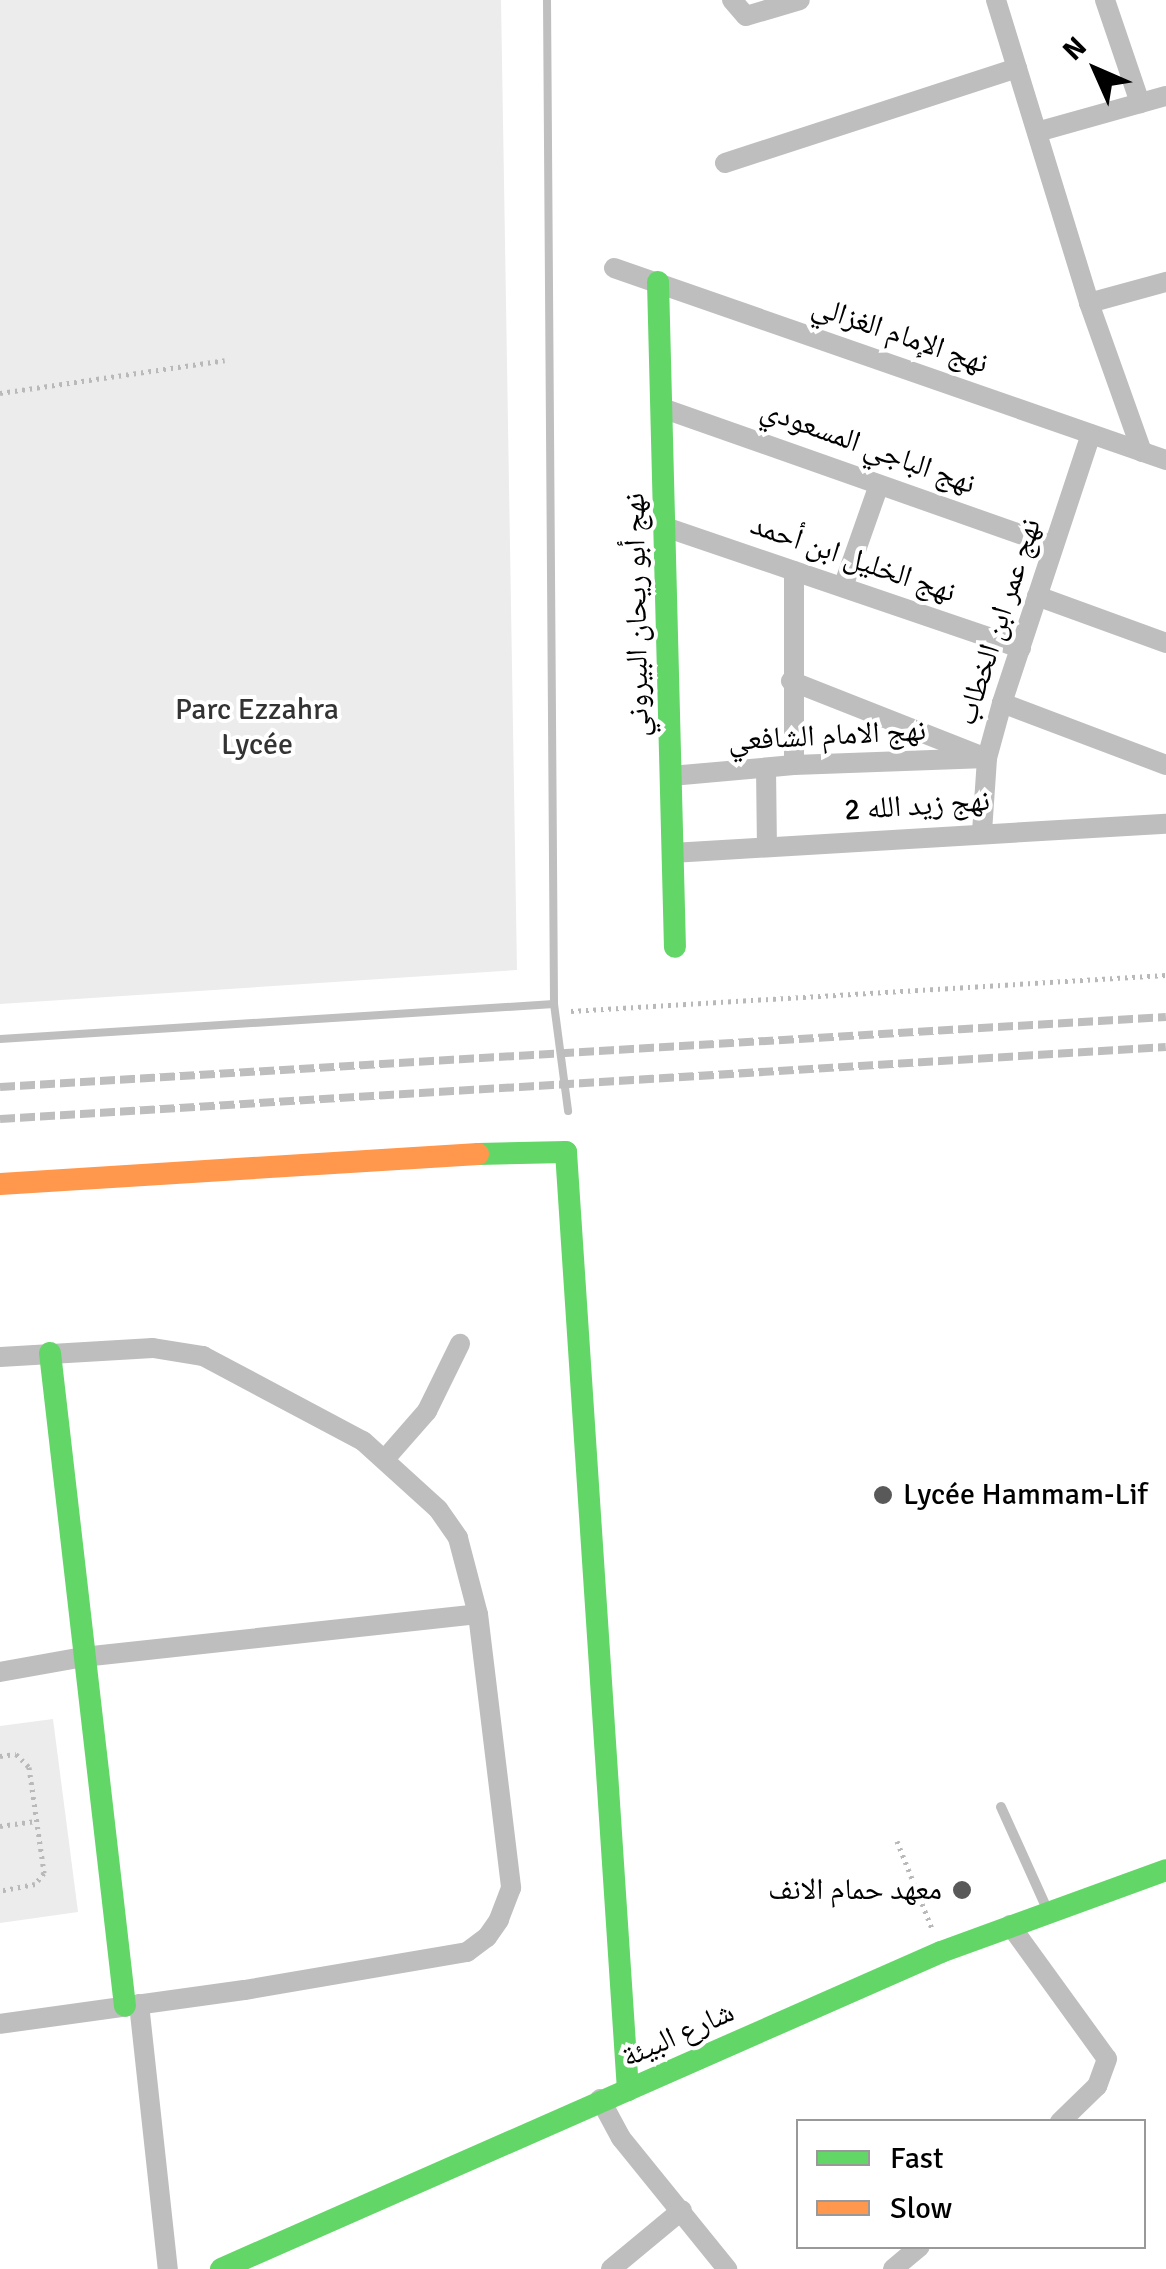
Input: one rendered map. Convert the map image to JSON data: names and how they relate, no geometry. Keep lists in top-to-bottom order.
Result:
{
  "streets": {
    "street": [
      "نهج الإمام الغزالي",
      "نهج الباجي المسعودي",
      "نهج الخليل ابن أحمد",
      "نهج أبو ريحان البيروني",
      "نهج عمر ابن الخطاب",
      "نهج الامام الشافعي",
      "نهج زيد الله 2",
      "شارع البيئة"
    ]
  },
  "crossings": [
    ["نهج الإمام الغزالي", "نهج أبو ريحان البيروني"],
    ["نهج الإمام الغزالي", "نهج عمر ابن الخطاب"],
    ["نهج الباجي المسعودي", "نهج أبو ريحان البيروني"],
    ["نهج الباجي المسعودي", "نهج عمر ابن الخطاب"],
    ["نهج الخليل ابن أحمد", "نهج أبو ريحان البيروني"],
    ["نهج الخليل ابن أحمد", "نهج عمر ابن الخطاب"],
    ["نهج أبو ريحان البيروني", "نهج الامام الشافعي"],
    ["نهج أبو ريحان البيروني", "نهج زيد الله 2"],
    ["نهج عمر ابن الخطاب", "نهج الامام الشافعي"],
    ["نهج عمر ابن الخطاب", "نهج زيد الله 2"]
  ],
  "parks": ["Parc Ezzahra Lycée"],
  "places": ["Lycée Hammam-Lif", "معهد حمام الانف"],
  "legend": ["Fast", "Slow"],
  "north": "top left"
}
